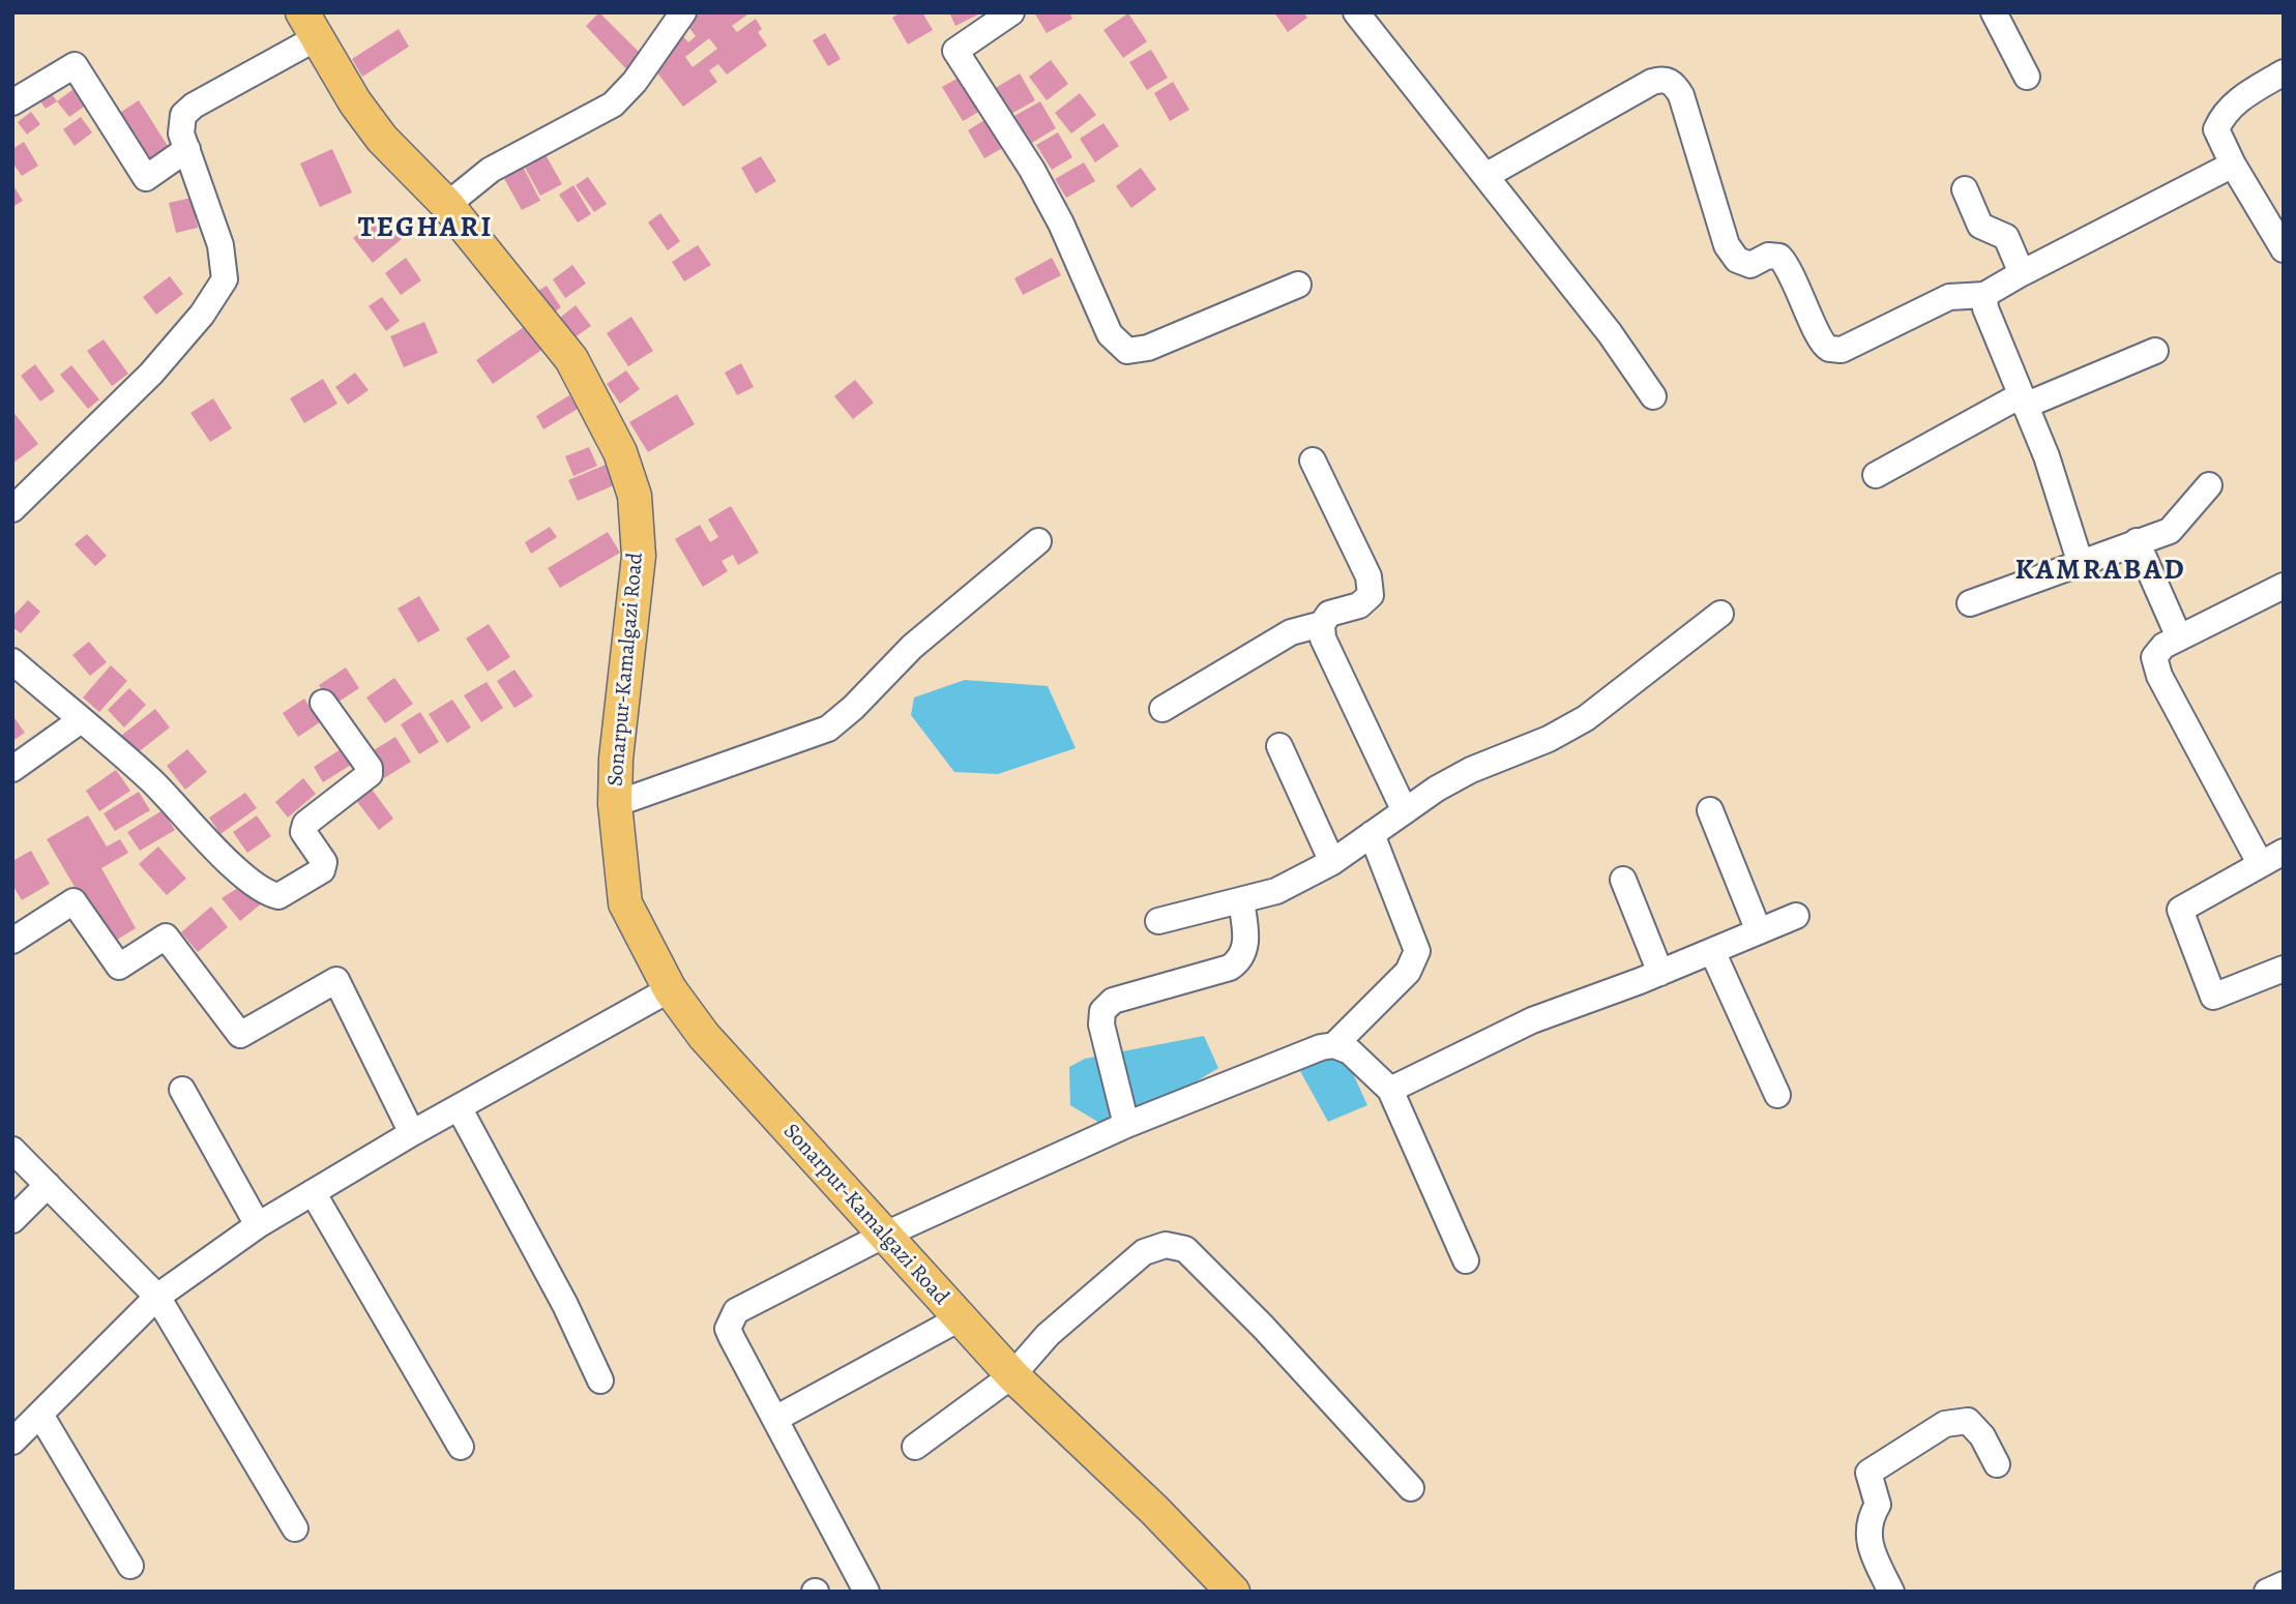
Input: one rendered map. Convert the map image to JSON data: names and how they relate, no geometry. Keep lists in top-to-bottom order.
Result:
{
  "streets": {
    "main road": ["Sonarpur-Kamalgazi Road"]
  },
  "districts": ["TEGHARI", "KAMRABAD"]
}
